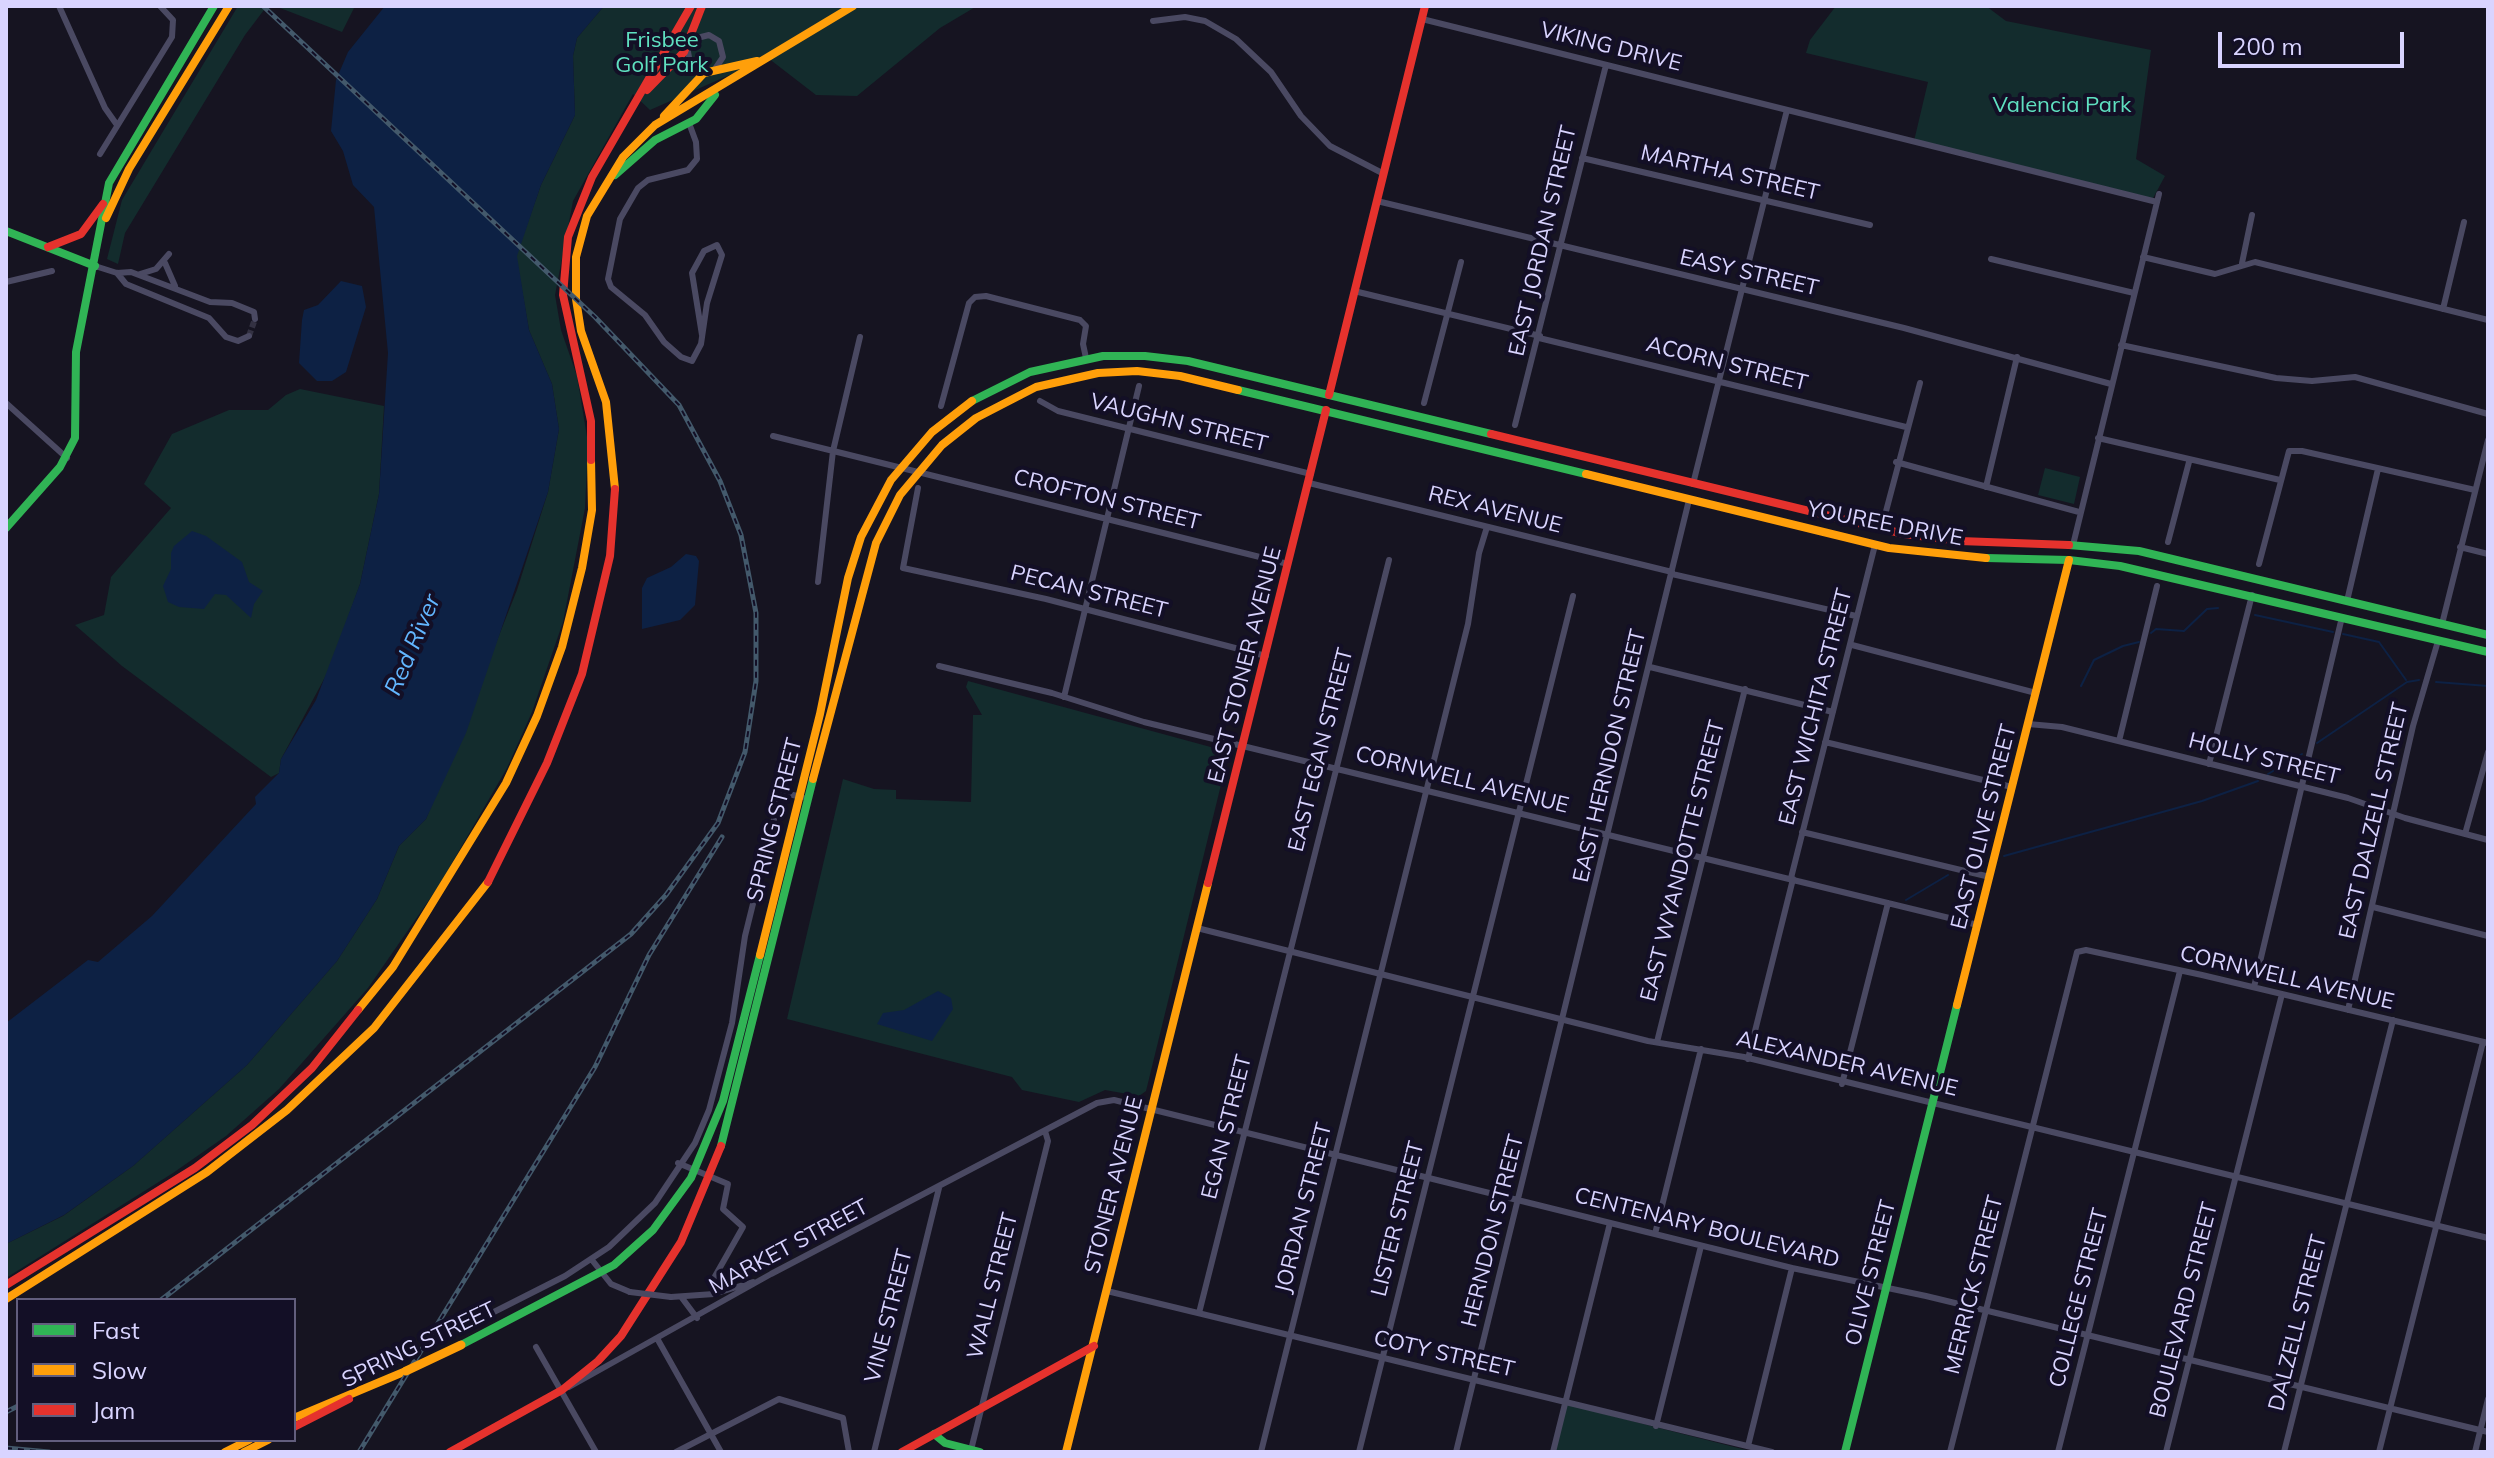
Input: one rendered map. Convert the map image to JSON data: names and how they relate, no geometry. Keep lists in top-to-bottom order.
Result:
{
  "streets": {
    "main road": [
      "YOUREE DRIVE",
      "EAST STONER AVENUE",
      "SPRING STREET",
      "EAST OLIVE STREET",
      "STONER AVENUE",
      "MARKET STREET",
      "OLIVE STREET"
    ],
    "street": [
      "VIKING DRIVE",
      "MARTHA STREET",
      "EAST JORDAN STREET",
      "EASY STREET",
      "ACORN STREET",
      "VAUGHN STREET",
      "CROFTON STREET",
      "REX AVENUE",
      "PECAN STREET",
      "EAST WICHITA STREET",
      "EAST EGAN STREET",
      "EAST HERNDON STREET",
      "HOLLY STREET",
      "CORNWELL AVENUE",
      "EAST DALZELL STREET",
      "EAST WYANDOTTE STREET",
      "ALEXANDER AVENUE",
      "EGAN STREET",
      "JORDAN STREET",
      "LISTER STREET",
      "CENTENARY BOULEVARD",
      "HERNDON STREET",
      "MERRICK STREET",
      "WALL STREET",
      "COLLEGE STREET",
      "BOULEVARD STREET",
      "VINE STREET",
      "DALZELL STREET",
      "COTY STREET"
    ]
  },
  "crossings": [
    ["VIKING DRIVE", "EAST JORDAN STREET"],
    ["MARTHA STREET", "EAST JORDAN STREET"],
    ["EAST JORDAN STREET", "EASY STREET"],
    ["EAST JORDAN STREET", "ACORN STREET"],
    ["VAUGHN STREET", "REX AVENUE"],
    ["VAUGHN STREET", "EAST STONER AVENUE"],
    ["CROFTON STREET", "EAST STONER AVENUE"],
    ["CROFTON STREET", "SPRING STREET"],
    ["REX AVENUE", "EAST STONER AVENUE"],
    ["REX AVENUE", "EAST WICHITA STREET"],
    ["REX AVENUE", "EAST HERNDON STREET"],
    ["YOUREE DRIVE", "EAST STONER AVENUE"],
    ["YOUREE DRIVE", "EAST WICHITA STREET"],
    ["YOUREE DRIVE", "EAST HERNDON STREET"],
    ["YOUREE DRIVE", "SPRING STREET"],
    ["YOUREE DRIVE", "EAST DALZELL STREET"],
    ["YOUREE DRIVE", "EAST OLIVE STREET"],
    ["PECAN STREET", "EAST STONER AVENUE"],
    ["EAST STONER AVENUE", "CORNWELL AVENUE"],
    ["EAST STONER AVENUE", "SPRING STREET"],
    ["EAST STONER AVENUE", "ALEXANDER AVENUE"],
    ["EAST STONER AVENUE", "STONER AVENUE"],
    ["EAST WICHITA STREET", "CORNWELL AVENUE"],
    ["EAST WICHITA STREET", "ALEXANDER AVENUE"],
    ["EAST EGAN STREET", "CORNWELL AVENUE"],
    ["EAST EGAN STREET", "ALEXANDER AVENUE"],
    ["EAST EGAN STREET", "EGAN STREET"],
    ["EAST HERNDON STREET", "CORNWELL AVENUE"],
    ["EAST HERNDON STREET", "ALEXANDER AVENUE"],
    ["EAST HERNDON STREET", "HERNDON STREET"],
    ["HOLLY STREET", "EAST DALZELL STREET"],
    ["HOLLY STREET", "EAST OLIVE STREET"],
    ["CORNWELL AVENUE", "EAST DALZELL STREET"],
    ["CORNWELL AVENUE", "EAST OLIVE STREET"],
    ["CORNWELL AVENUE", "EAST WYANDOTTE STREET"],
    ["CORNWELL AVENUE", "LISTER STREET"],
    ["CORNWELL AVENUE", "MERRICK STREET"],
    ["CORNWELL AVENUE", "COLLEGE STREET"],
    ["CORNWELL AVENUE", "BOULEVARD STREET"],
    ["SPRING STREET", "MARKET STREET"],
    ["EAST OLIVE STREET", "ALEXANDER AVENUE"],
    ["EAST OLIVE STREET", "OLIVE STREET"],
    ["EAST WYANDOTTE STREET", "ALEXANDER AVENUE"],
    ["ALEXANDER AVENUE", "EGAN STREET"],
    ["ALEXANDER AVENUE", "STONER AVENUE"],
    ["ALEXANDER AVENUE", "JORDAN STREET"],
    ["ALEXANDER AVENUE", "LISTER STREET"],
    ["ALEXANDER AVENUE", "HERNDON STREET"],
    ["ALEXANDER AVENUE", "OLIVE STREET"],
    ["ALEXANDER AVENUE", "MERRICK STREET"],
    ["ALEXANDER AVENUE", "COLLEGE STREET"],
    ["ALEXANDER AVENUE", "BOULEVARD STREET"],
    ["ALEXANDER AVENUE", "DALZELL STREET"],
    ["EGAN STREET", "CENTENARY BOULEVARD"],
    ["EGAN STREET", "COTY STREET"],
    ["STONER AVENUE", "CENTENARY BOULEVARD"],
    ["STONER AVENUE", "MARKET STREET"],
    ["STONER AVENUE", "COTY STREET"],
    ["JORDAN STREET", "CENTENARY BOULEVARD"],
    ["JORDAN STREET", "COTY STREET"],
    ["LISTER STREET", "CENTENARY BOULEVARD"],
    ["LISTER STREET", "COTY STREET"],
    ["CENTENARY BOULEVARD", "HERNDON STREET"],
    ["CENTENARY BOULEVARD", "MARKET STREET"],
    ["CENTENARY BOULEVARD", "OLIVE STREET"],
    ["CENTENARY BOULEVARD", "MERRICK STREET"],
    ["CENTENARY BOULEVARD", "COLLEGE STREET"],
    ["CENTENARY BOULEVARD", "BOULEVARD STREET"],
    ["CENTENARY BOULEVARD", "DALZELL STREET"],
    ["HERNDON STREET", "COTY STREET"],
    ["MARKET STREET", "WALL STREET"],
    ["MARKET STREET", "VINE STREET"]
  ],
  "water": ["Red River"],
  "parks": ["Frisbee Golf Park", "Valencia Park"],
  "legend": ["Fast", "Slow", "Jam"],
  "scale_bar": "200 m"
}
